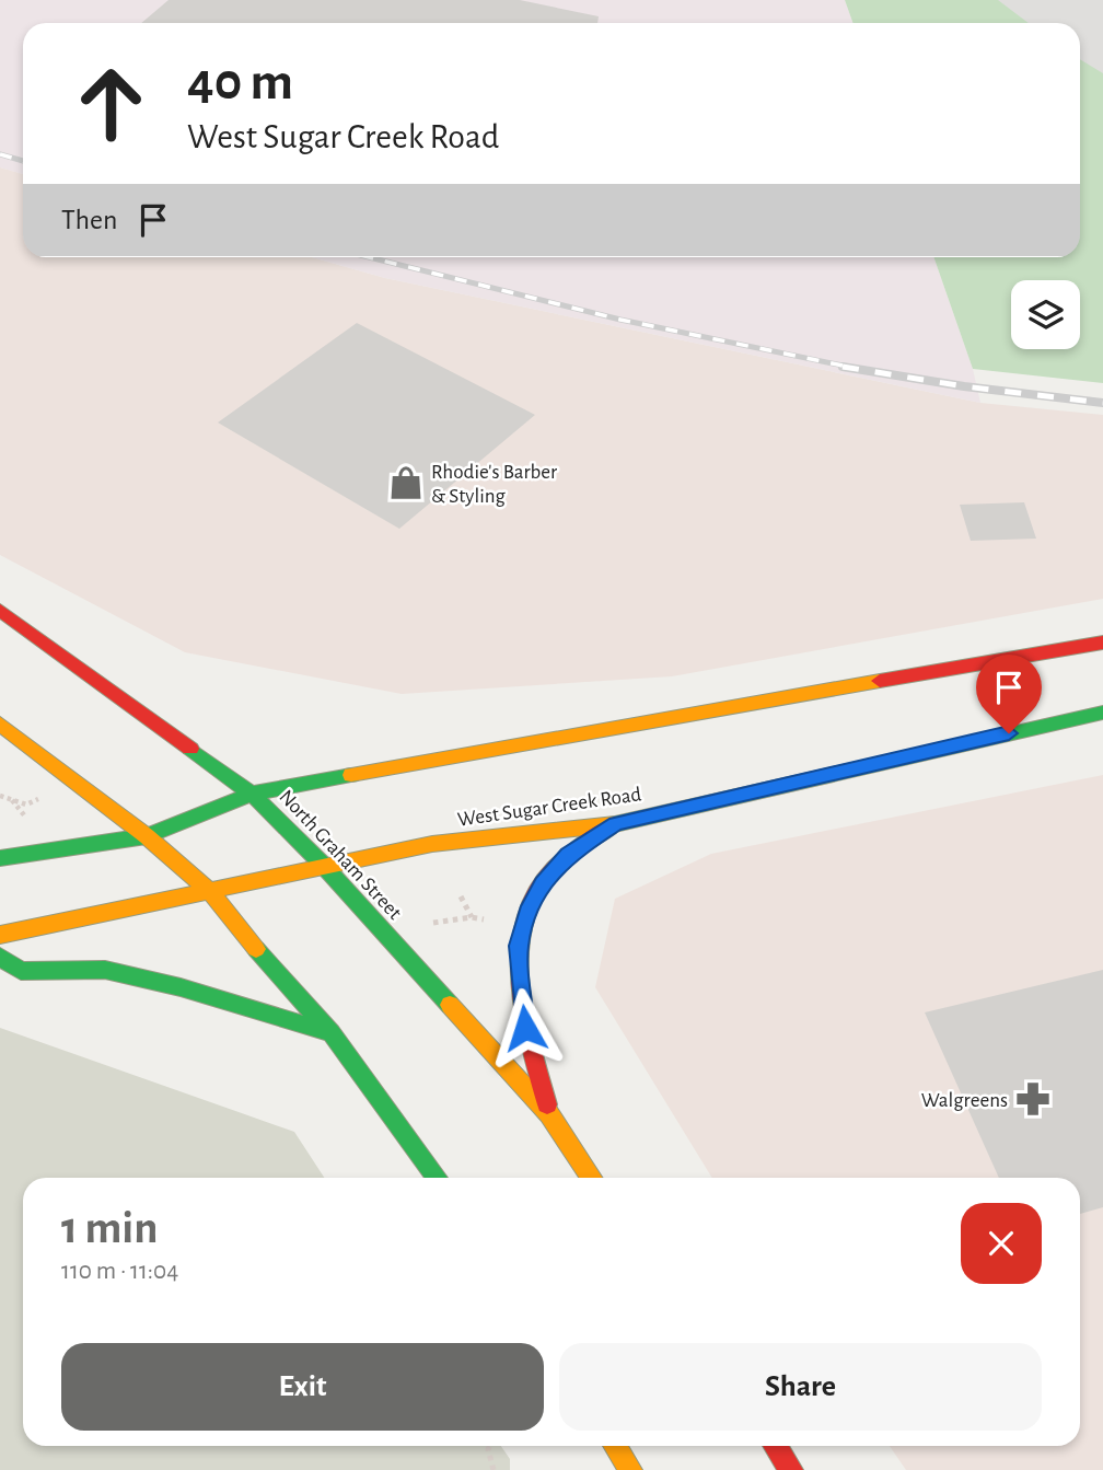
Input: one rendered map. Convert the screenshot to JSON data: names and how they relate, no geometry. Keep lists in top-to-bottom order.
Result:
{
  "streets": {
    "main road": ["West Sugar Creek Road", "North Graham Street"]
  },
  "crossings": [
    ["West Sugar Creek Road", "North Graham Street"]
  ],
  "places": {
    "shop": ["Rhodie's Barber & Styling"],
    "pharmacy": ["Walgreens"]
  },
  "page": {
    "turn": ["40 m", "West Sugar Creek Road"],
    "then": "Then",
    "heading": ["1 min", "110 m · 11:04"],
    "buttons": ["Exit", "Share"]
  }
}
